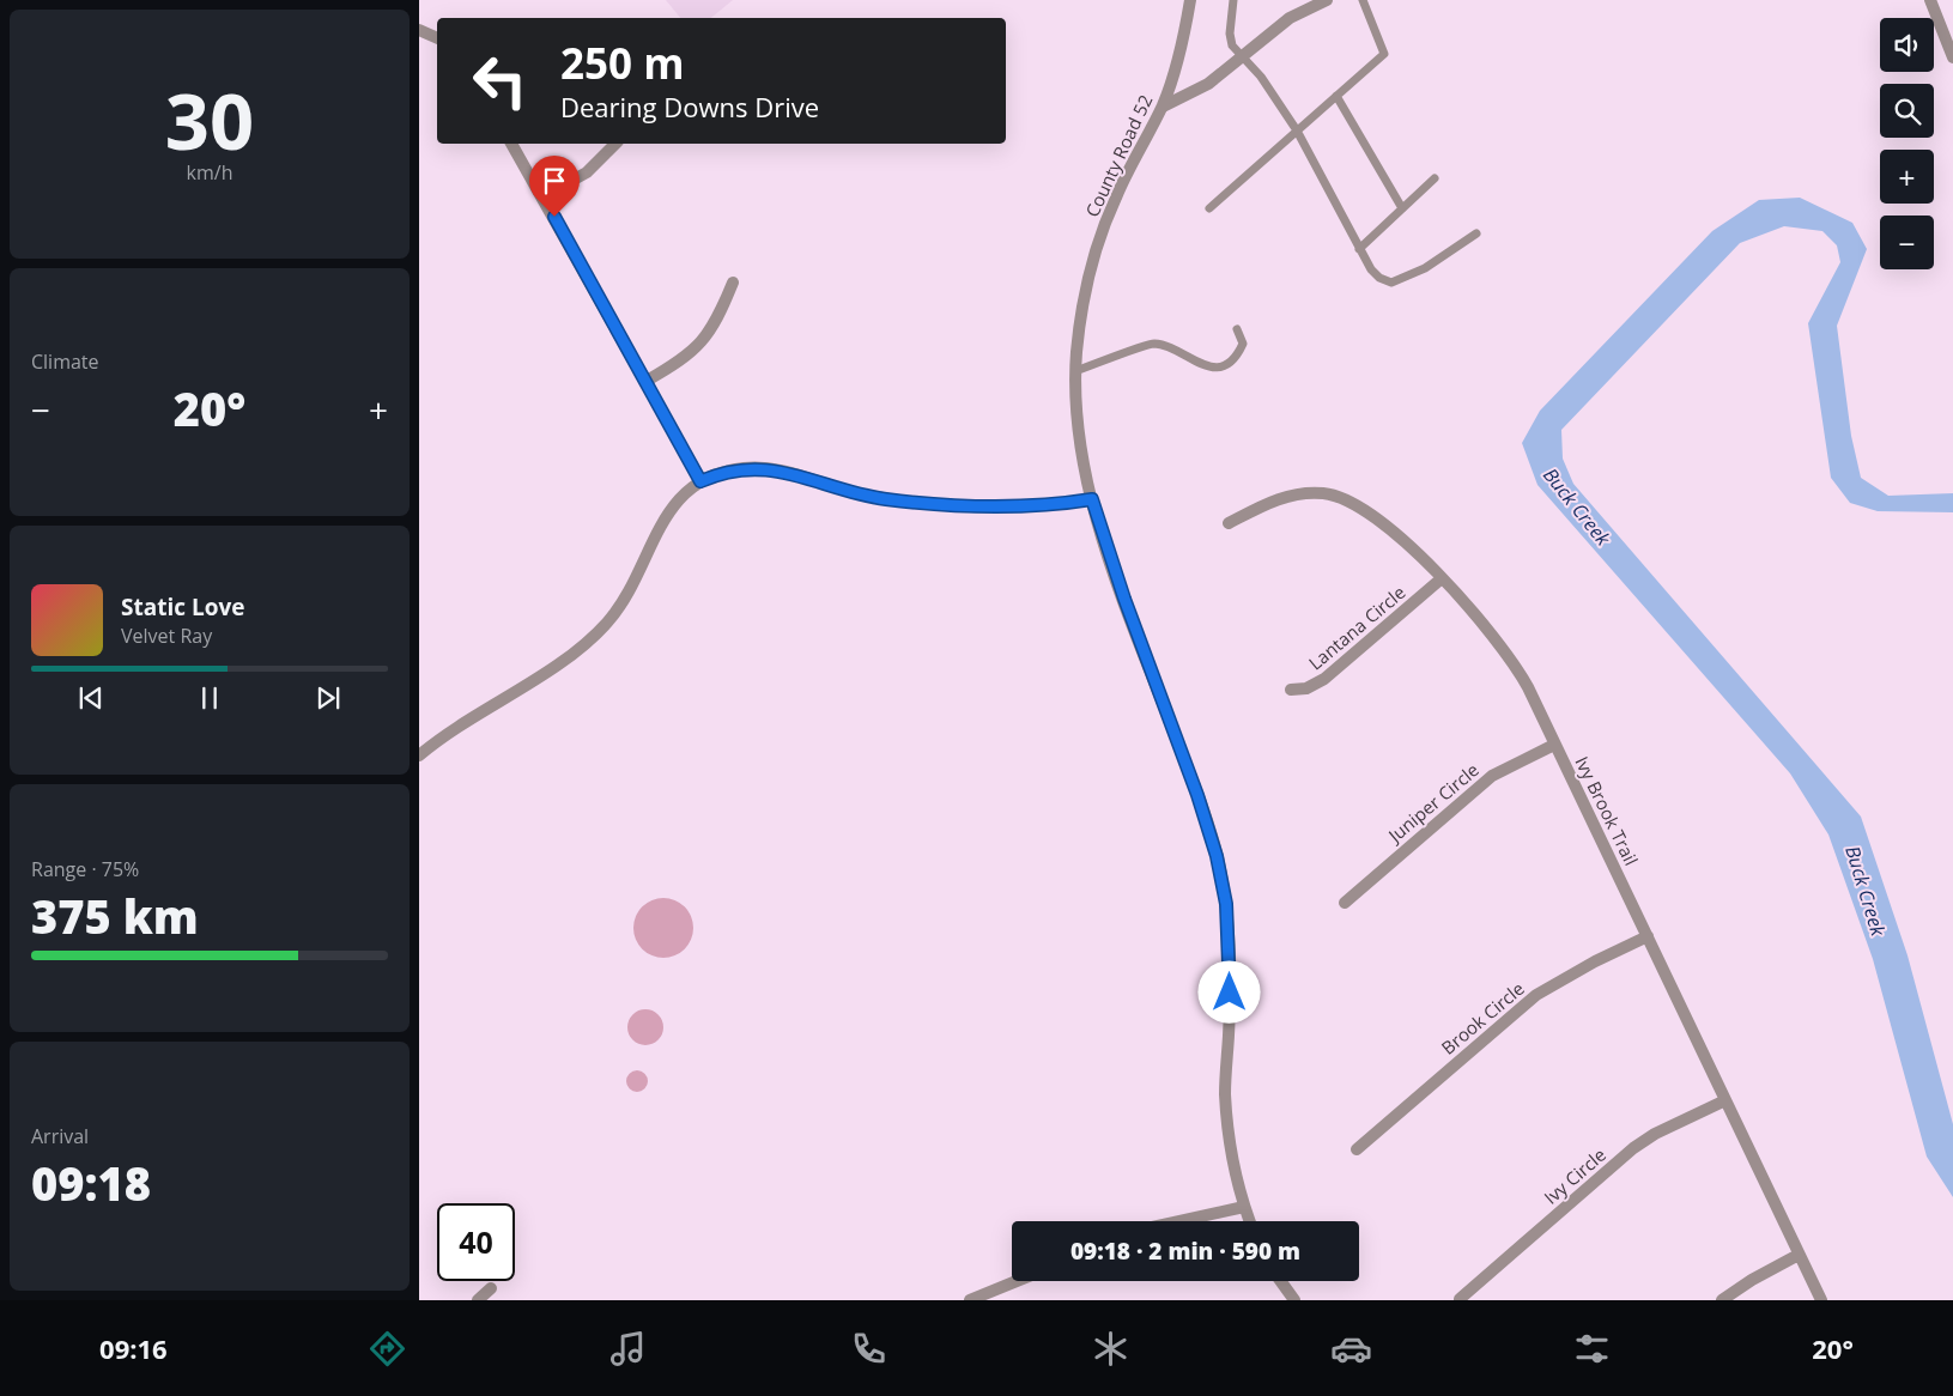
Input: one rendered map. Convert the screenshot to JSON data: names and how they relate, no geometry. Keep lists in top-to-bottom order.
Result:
{
  "streets": {
    "street": [
      "County Road 52",
      "Lantana Circle",
      "Juniper Circle",
      "Ivy Brook Trail",
      "Brook Circle",
      "Ivy Circle"
    ]
  },
  "crossings": [
    ["Lantana Circle", "Ivy Brook Trail"],
    ["Juniper Circle", "Ivy Brook Trail"],
    ["Ivy Brook Trail", "Brook Circle"],
    ["Ivy Brook Trail", "Ivy Circle"]
  ],
  "water": ["Buck Creek"],
  "page": {
    "tile": [
      ["30", "km/h"],
      "Climate",
      ["Range · 75%", "375 km"],
      ["Arrival", "09:18"]
    ],
    "map_buttons": ["+", "−"],
    "turn": ["250 m", "Dearing Downs Drive"],
    "heat": ["−", "20°", "+"],
    "song": ["Static Love", "Velvet Ray"],
    "limit": "40",
    "trip": "09:18 · 2 min · 590 m",
    "tabs": ["09:16", "20°"]
  }
}
